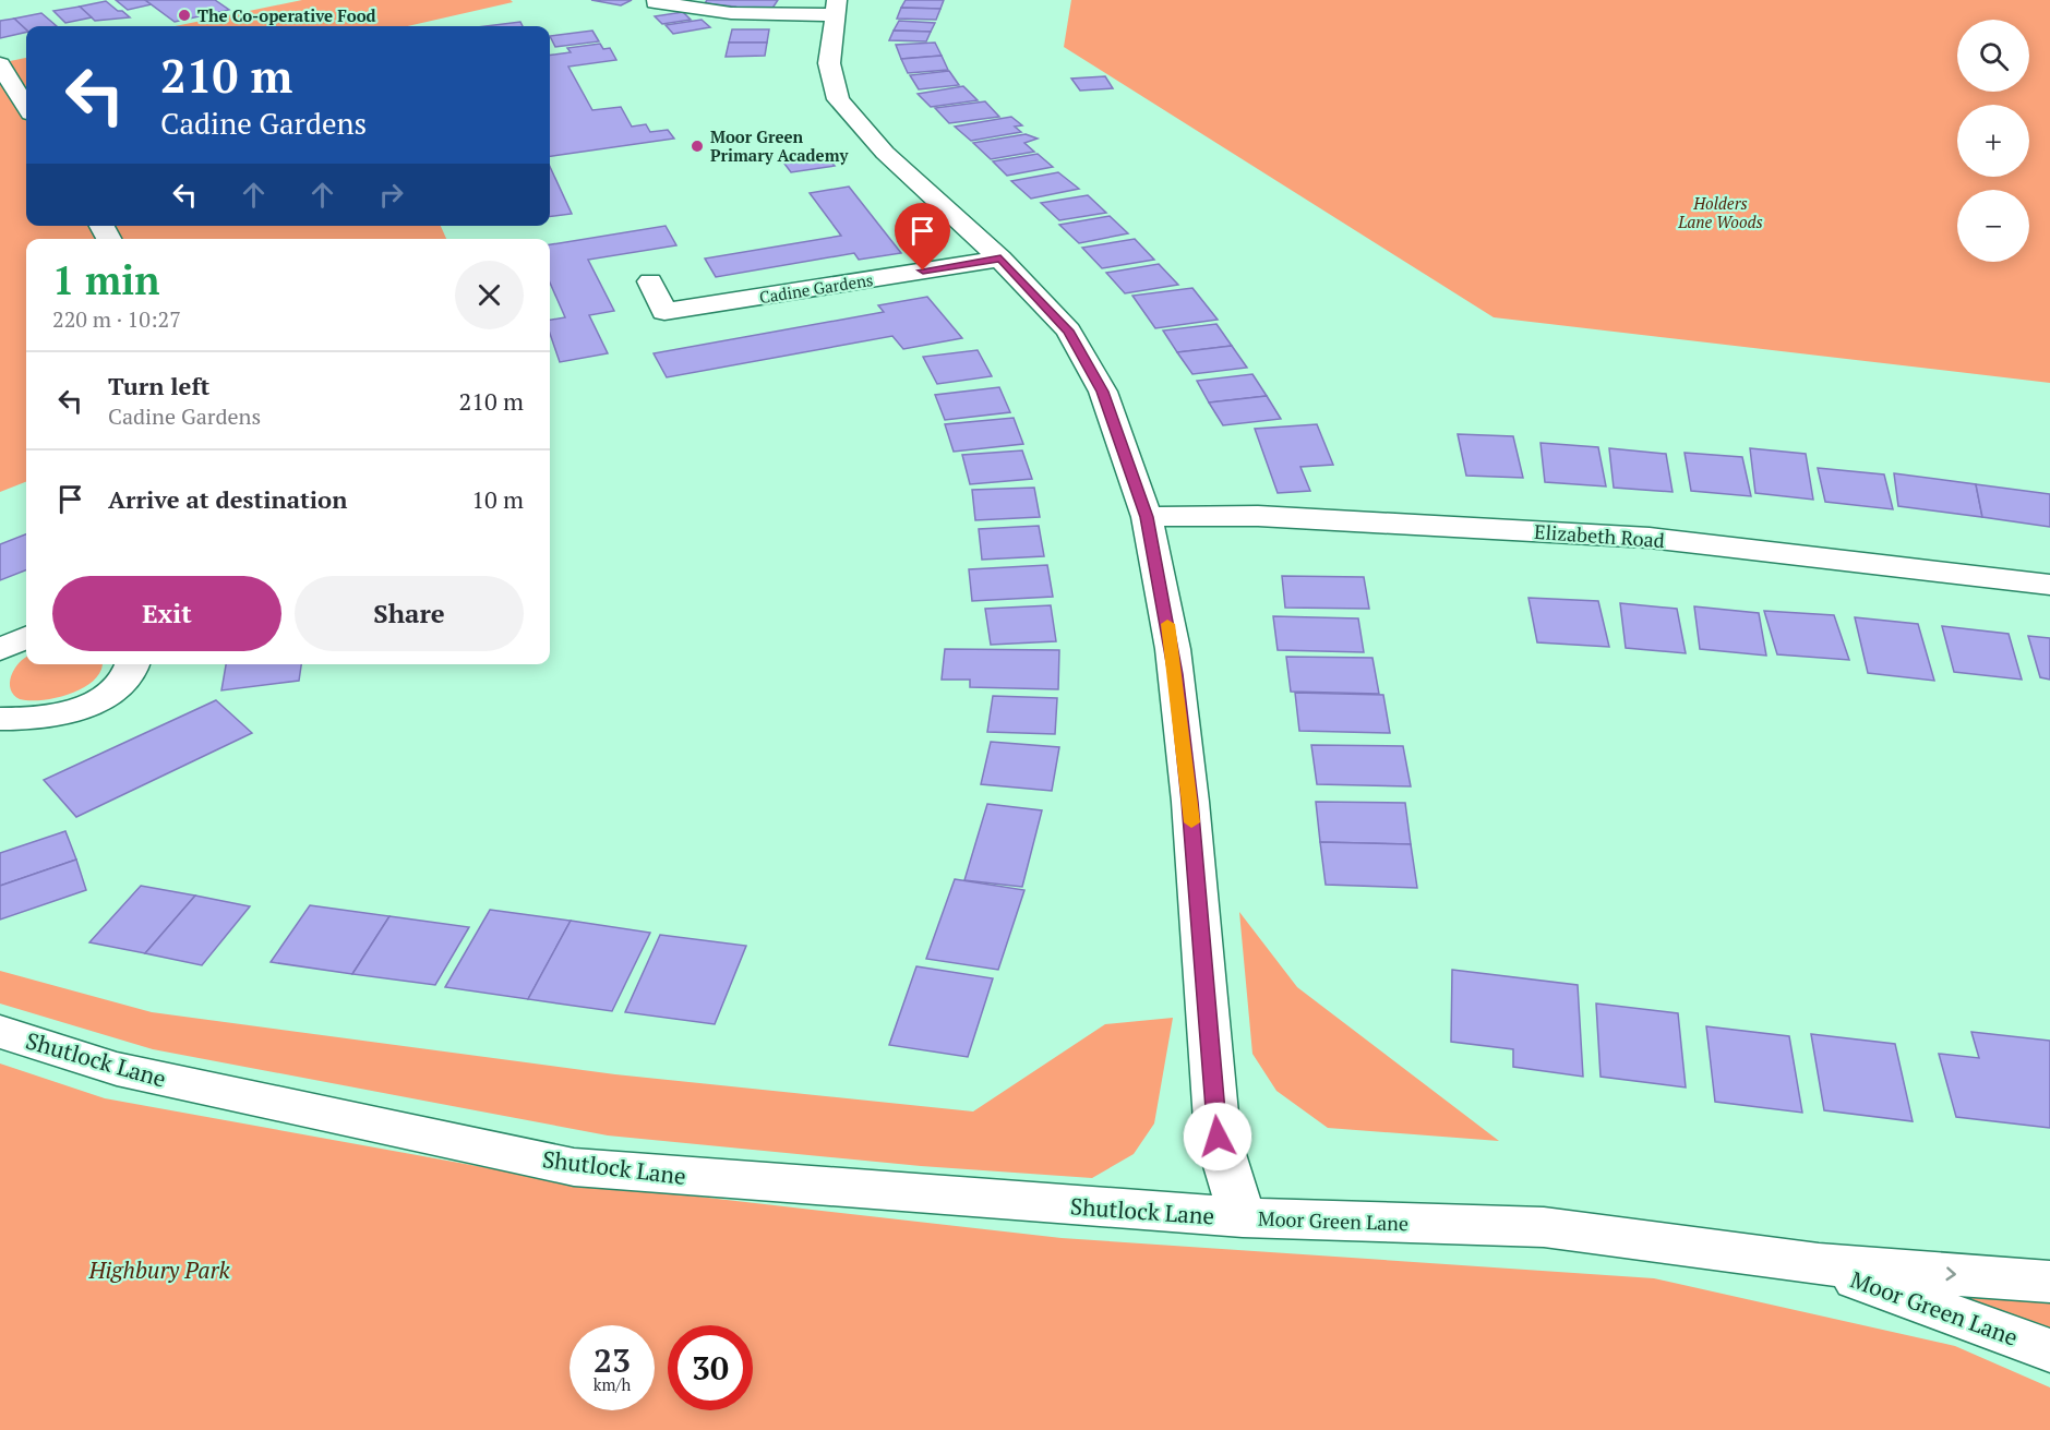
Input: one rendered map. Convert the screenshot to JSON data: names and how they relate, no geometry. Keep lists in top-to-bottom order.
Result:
{
  "streets": {
    "street": [
      "Cadine Gardens",
      "Elizabeth Road",
      "Shutlock Lane",
      "Moor Green Lane"
    ]
  },
  "crossings": [
    ["Cadine Gardens", "Moor Green Lane"],
    ["Elizabeth Road", "Moor Green Lane"],
    ["Shutlock Lane", "Moor Green Lane"]
  ],
  "parks": ["Holders Lane Woods", "Highbury Park"],
  "places": ["The Co-operative Food", "Moor Green Primary Academy"],
  "page": {
    "map_buttons": ["+", "−"],
    "turn": ["210 m", "Cadine Gardens"],
    "heading": ["1 min", "220 m · 10:27"],
    "list": [
      {
        "name": "Turn left",
        "note": "Cadine Gardens",
        "value": "210 m"
      },
      {
        "name": "Arrive at destination",
        "value": "10 m"
      }
    ],
    "buttons": ["Exit", "Share"],
    "speed": "23 km/h",
    "limit": "30"
  }
}
